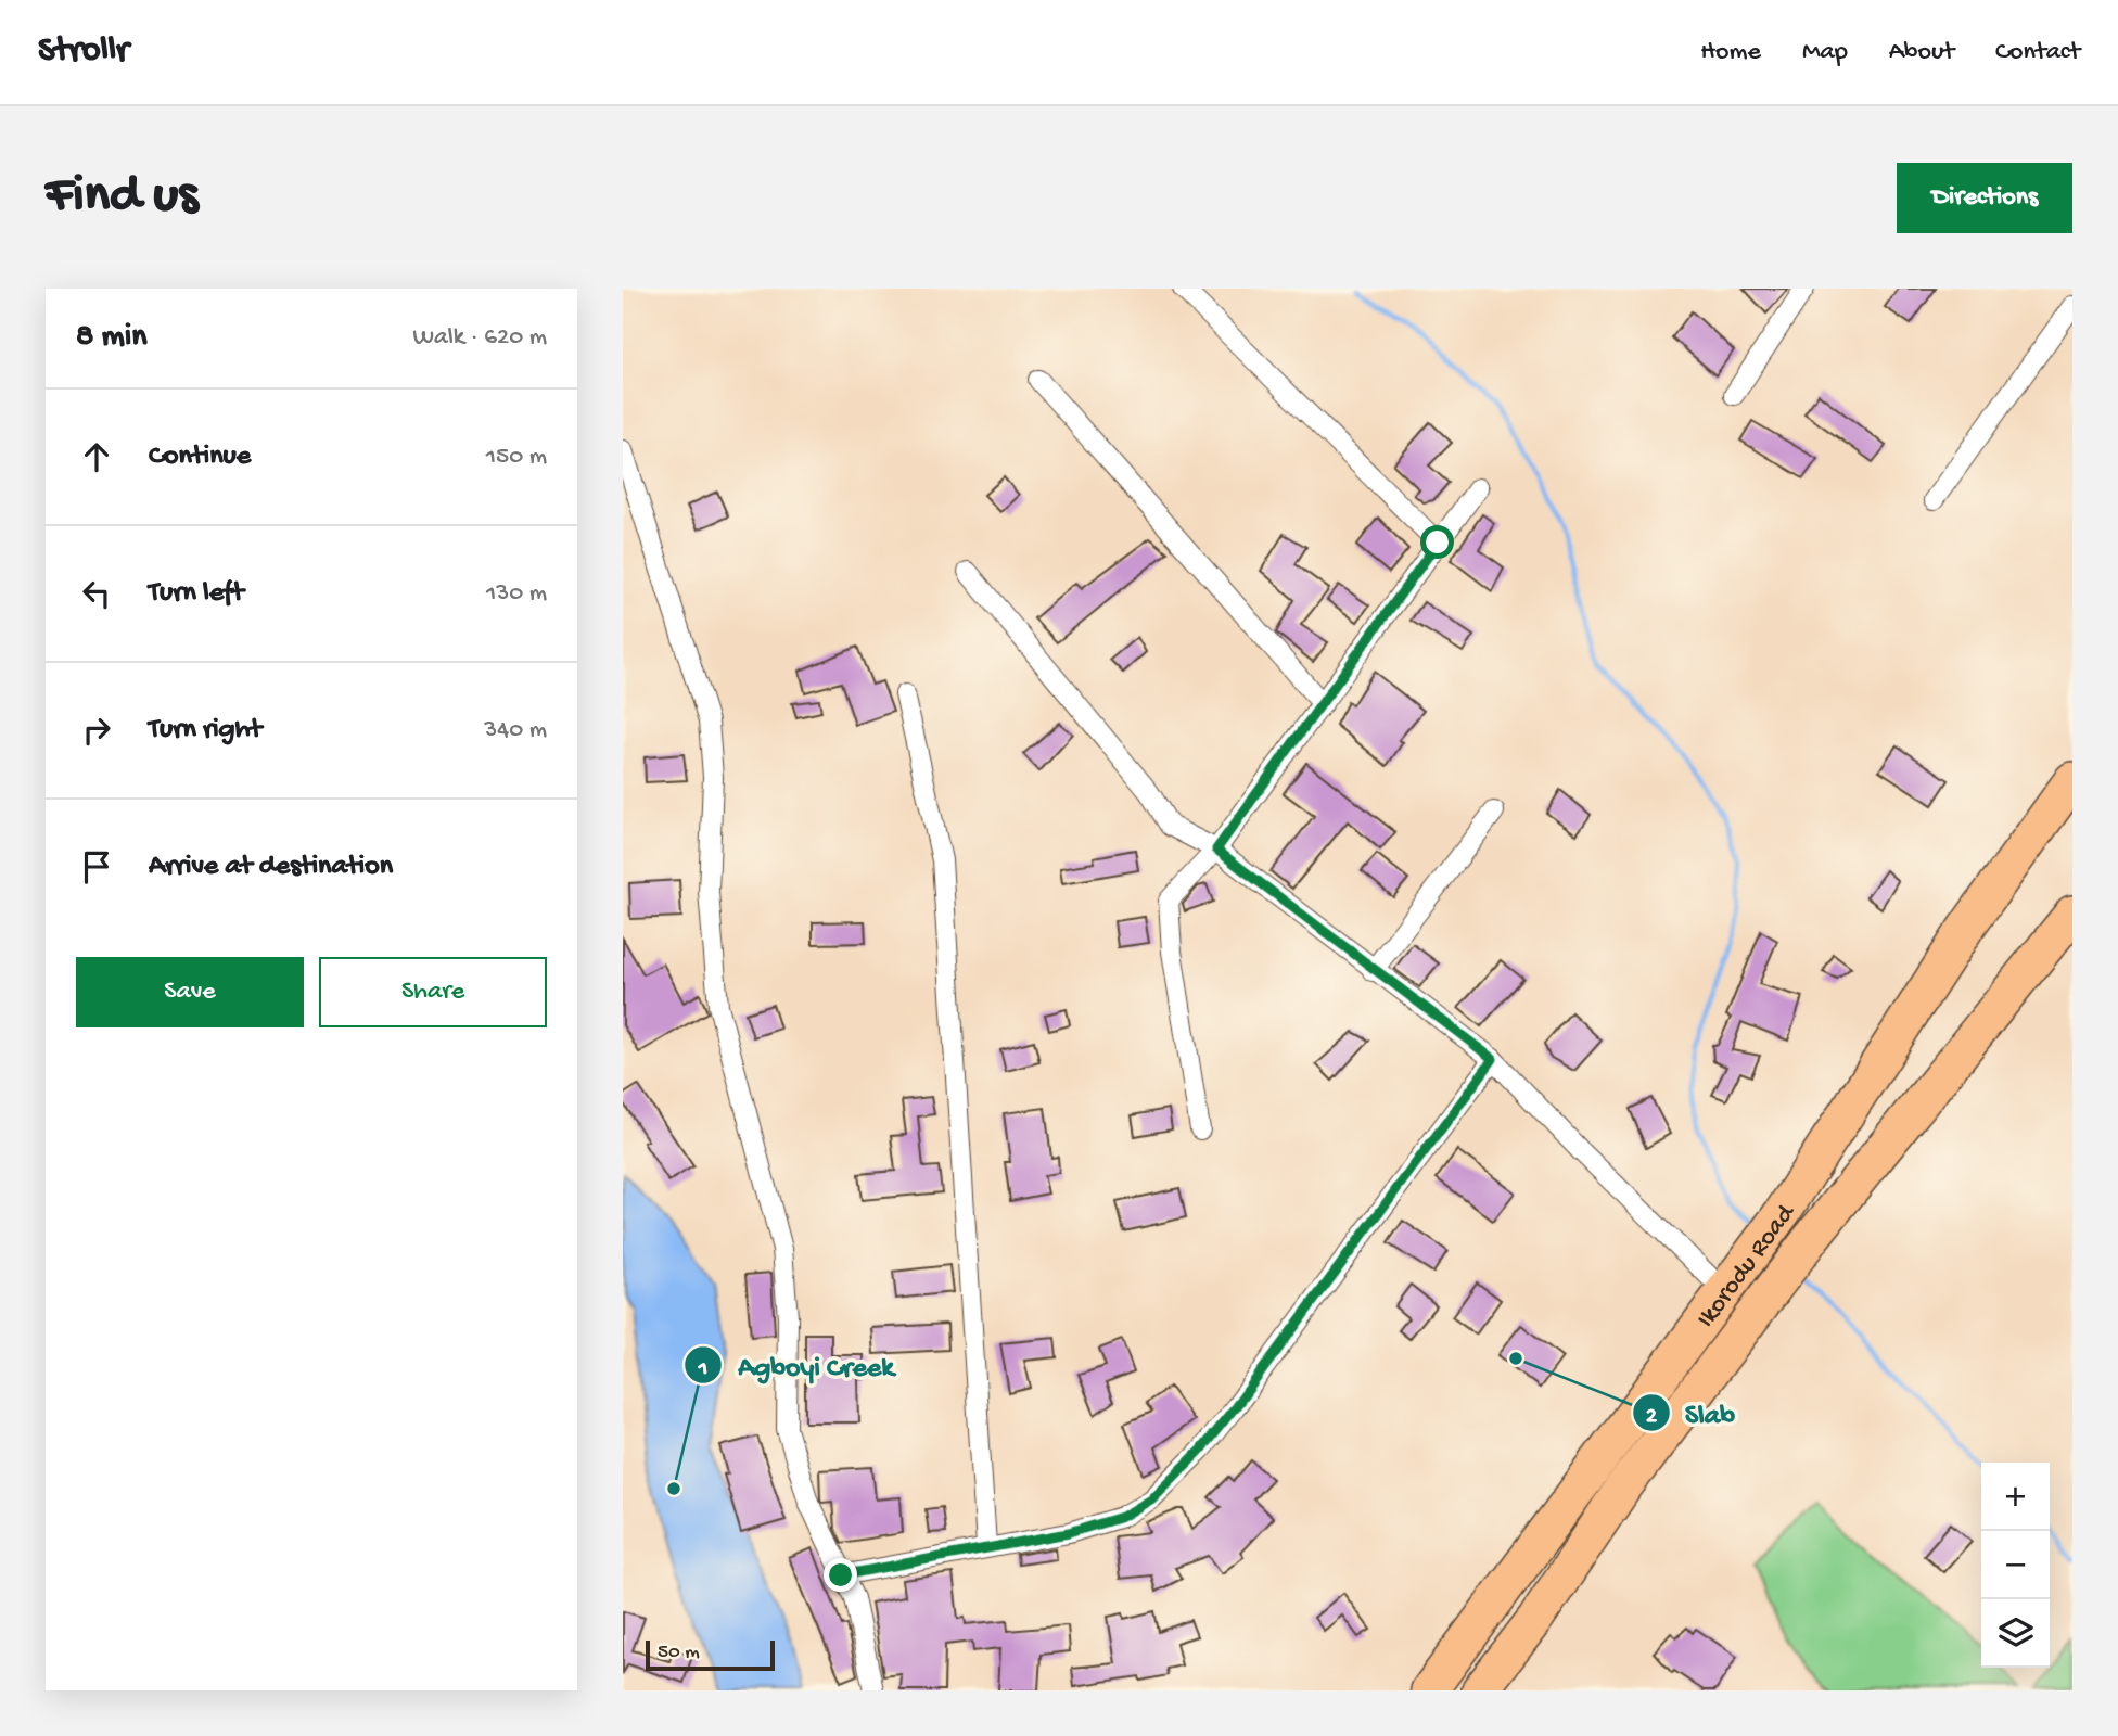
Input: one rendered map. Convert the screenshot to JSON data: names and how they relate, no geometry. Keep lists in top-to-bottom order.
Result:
{
  "streets": {
    "highway": ["Ikorodu Road"]
  },
  "places": ["Slab", "Agboyi Creek"],
  "scale_bar": "50 m",
  "page": {
    "header": "Strollr",
    "nav": [
      "Home",
      "Map",
      "About",
      "Contact"
    ],
    "buttons": [
      "Directions",
      ["Save", "Share"]
    ],
    "title": "Find us",
    "heading": ["8 min", "Walk · 620 m"],
    "list": [
      ["Continue", "150 m"],
      ["Turn left", "130 m"],
      ["Turn right", "340 m"],
      "Arrive at destination"
    ],
    "map_buttons": ["+", "−"],
    "scale": "50 m"
  }
}
